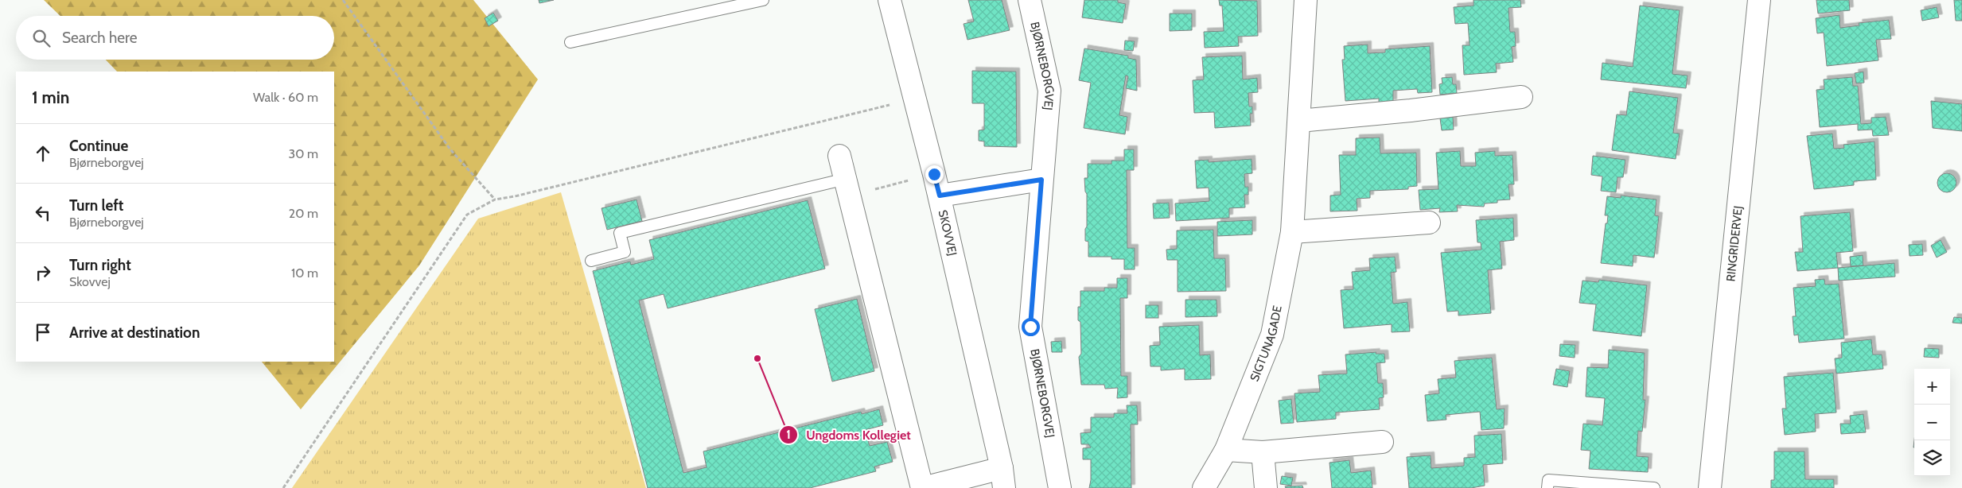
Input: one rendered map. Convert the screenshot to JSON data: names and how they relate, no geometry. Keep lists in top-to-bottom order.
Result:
{
  "streets": {
    "street": [
      "BJØRNEBORGVEJ",
      "SKOVVEJ",
      "RINGRIDERVEJ",
      "SIGTUNAGADE"
    ]
  },
  "places": ["Ungdoms Kollegiet"],
  "page": {
    "search": "Search here",
    "heading": ["1 min", "Walk · 60 m"],
    "list": [
      ["Continue", "Bjørneborgvej", "30 m"],
      ["Turn left", "Bjørneborgvej", "20 m"],
      ["Turn right", "Skovvej", "10 m"],
      "Arrive at destination"
    ],
    "map_buttons": ["+", "−"]
  }
}
